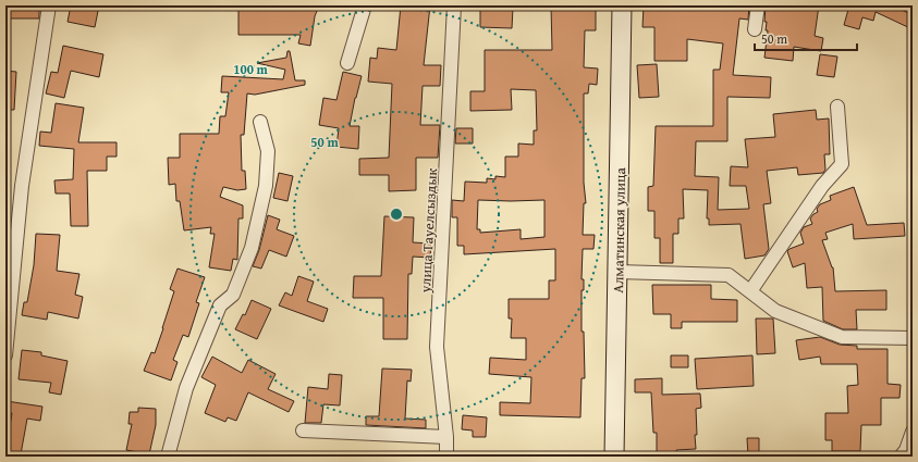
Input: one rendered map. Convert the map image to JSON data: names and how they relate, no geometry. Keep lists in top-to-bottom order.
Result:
{
  "streets": {
    "main road": ["Алматинская улица"],
    "street": ["улица Тауелсыздык"]
  },
  "scale_bar": "50 m",
  "rings": ["100 m", "50 m"]
}
